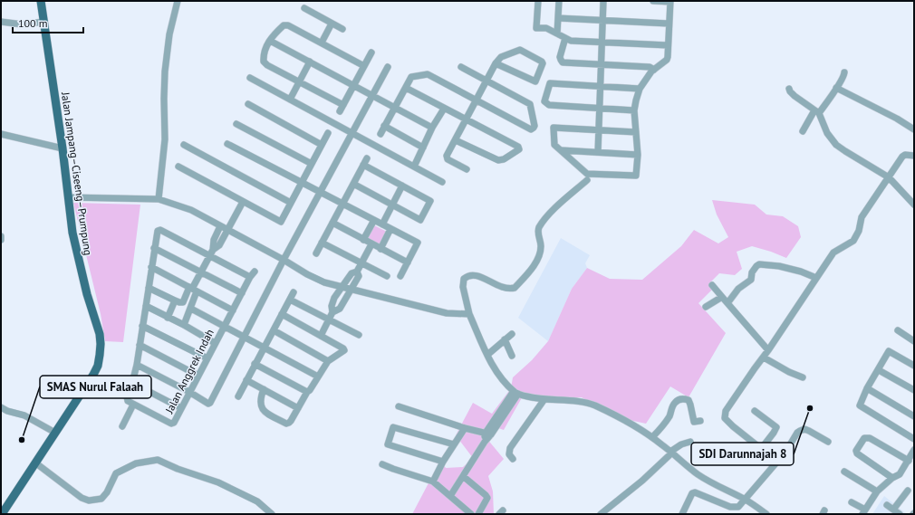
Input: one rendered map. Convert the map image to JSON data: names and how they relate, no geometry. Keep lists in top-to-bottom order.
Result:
{
  "streets": {
    "main road": ["Jalan Jampang–Ciseeng–Prumpung"],
    "street": ["Jalan Anggrek Indah"]
  },
  "places": ["SDI Darunnajah 8", "SMAS Nurul Falaah"],
  "scale_bar": "100 m"
}
